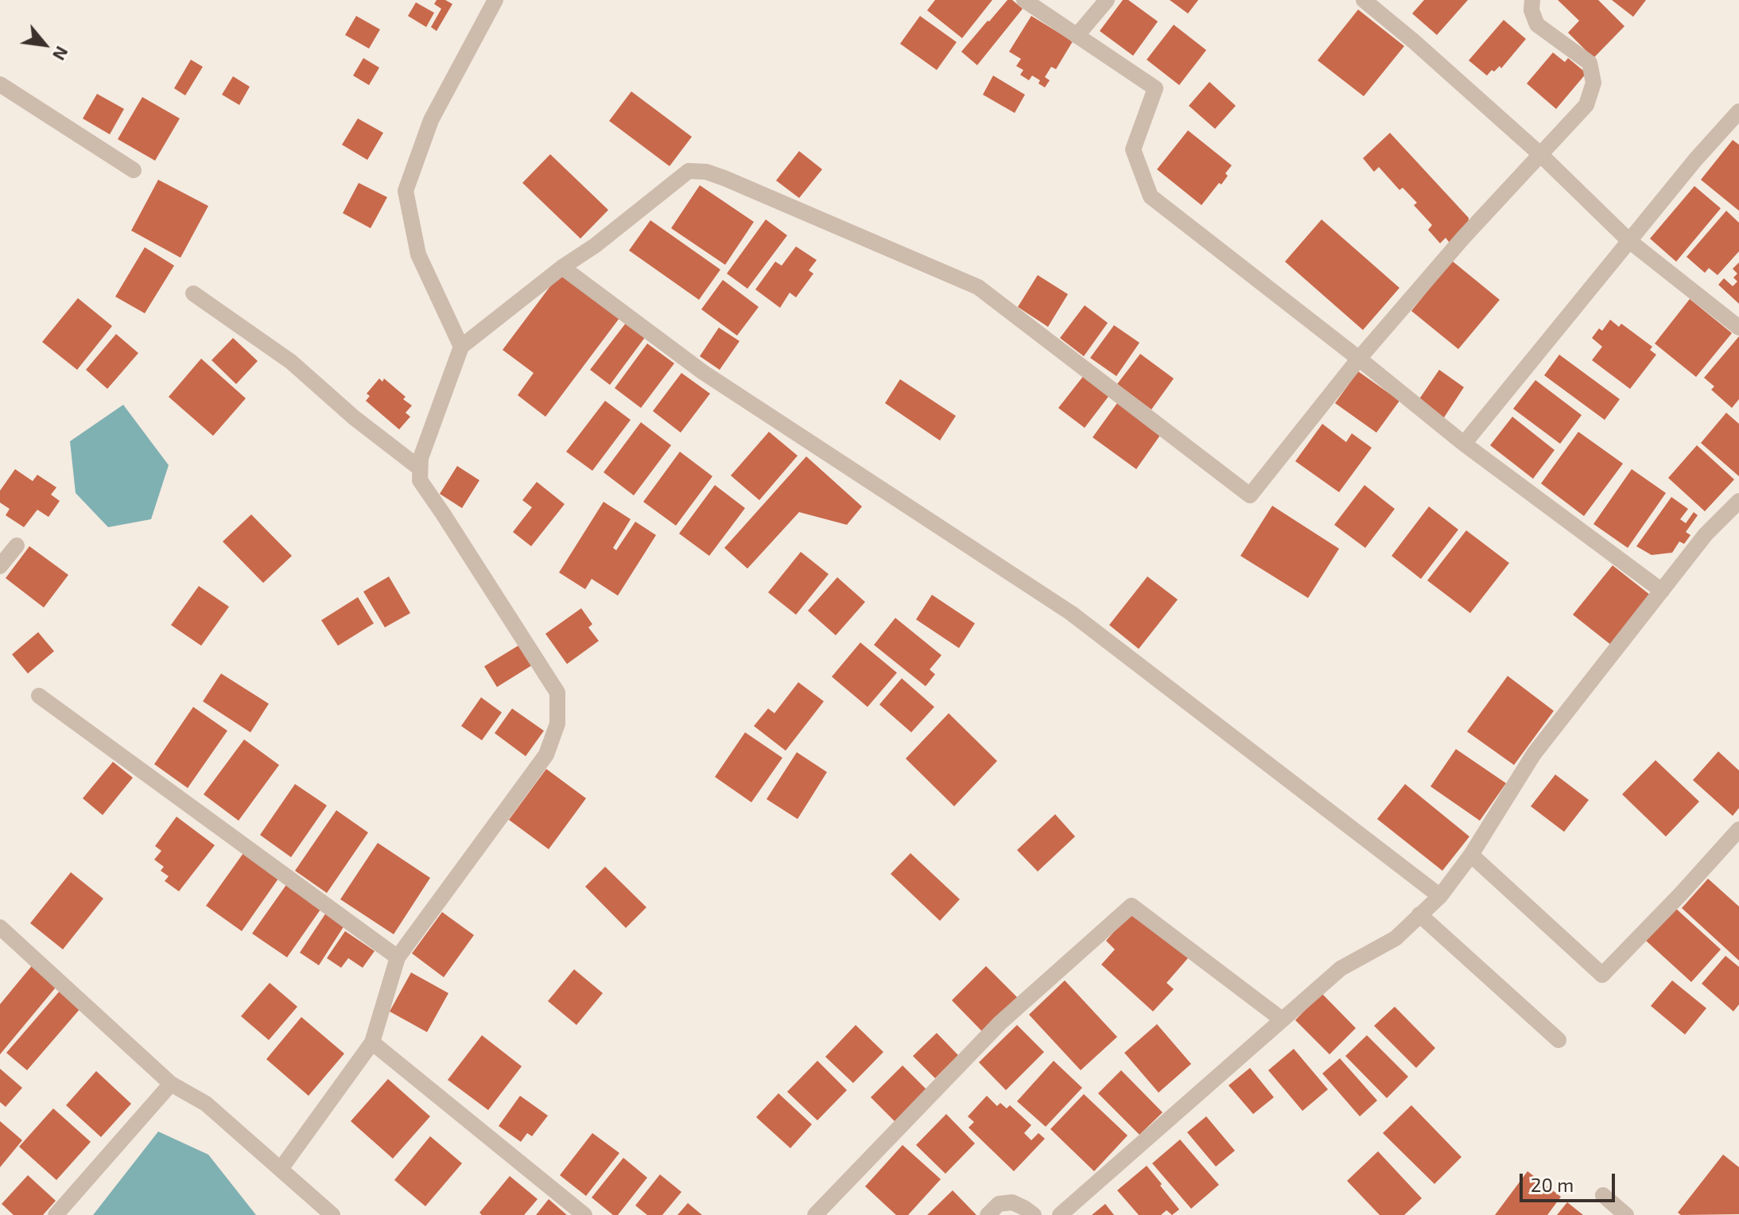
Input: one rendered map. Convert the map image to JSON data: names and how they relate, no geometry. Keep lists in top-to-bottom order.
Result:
{
  "scale_bar": "20 m",
  "north": "bottom right"
}
